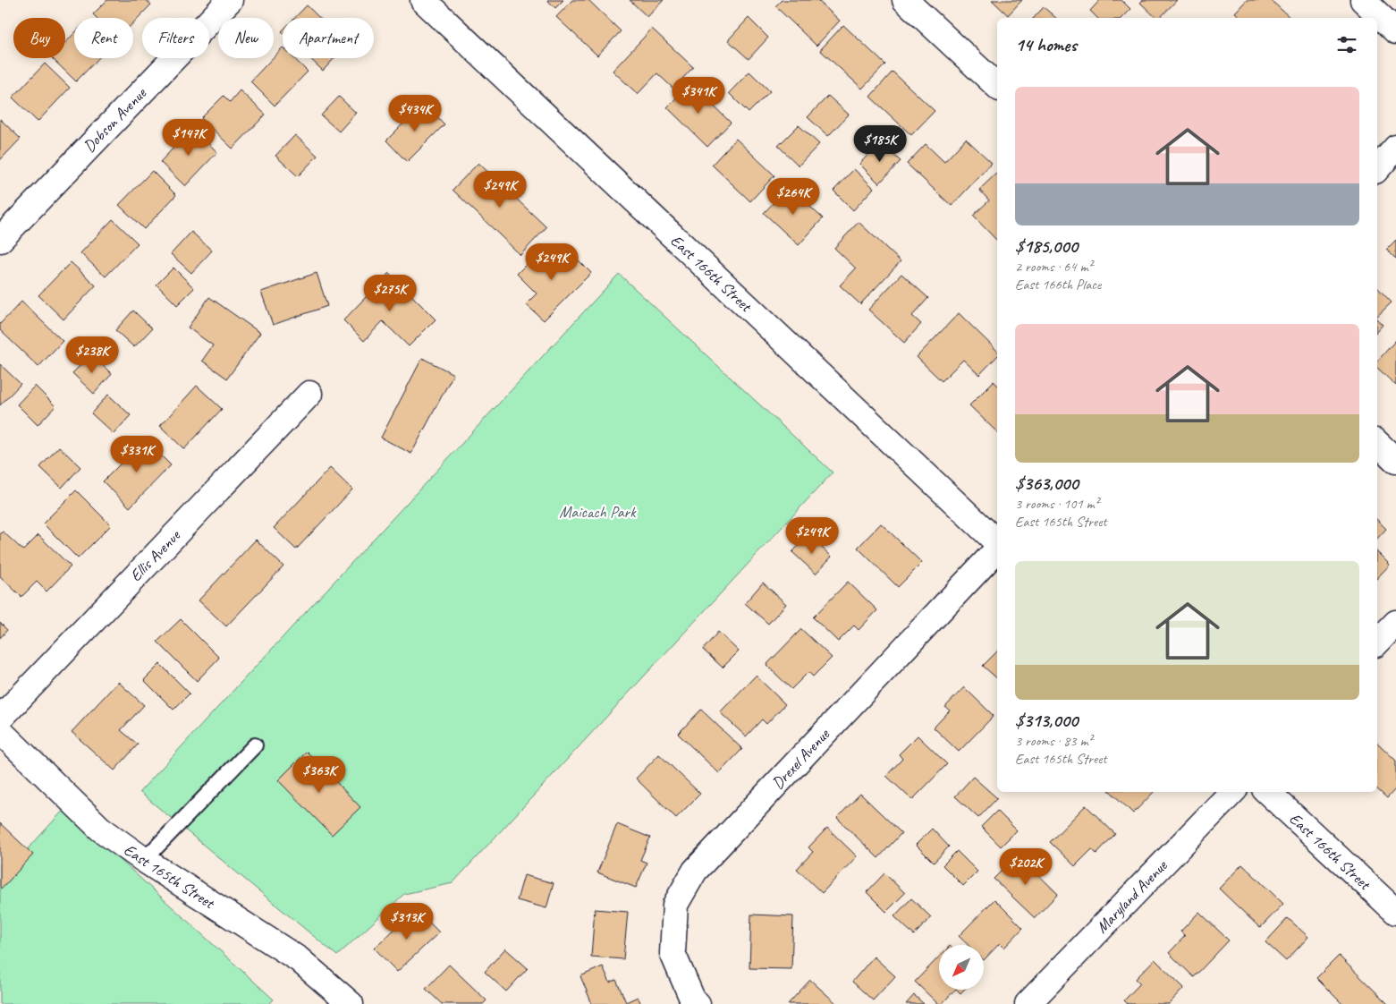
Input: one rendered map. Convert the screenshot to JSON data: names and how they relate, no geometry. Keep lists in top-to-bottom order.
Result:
{
  "streets": {
    "street": [
      "Dobson Avenue",
      "East 166th Street",
      "Ellis Avenue",
      "Drexel Avenue",
      "East 165th Street",
      "Maryland Avenue"
    ]
  },
  "parks": ["Maicach Park"],
  "north": "bottom left",
  "page": {
    "chip": [
      "Buy",
      "Rent",
      "Filters",
      "New",
      "Apartment"
    ],
    "heading": "14 homes",
    "list": [
      {
        "name": "$185,000",
        "note": "2 rooms · 64 m² · East 166th Place"
      },
      {
        "name": "$363,000",
        "note": "3 rooms · 101 m² · East 165th Street"
      },
      {
        "name": "$313,000",
        "note": "3 rooms · 83 m² · East 165th Street"
      }
    ],
    "price": [
      "$341K",
      "$434K",
      "$147K",
      "$185K",
      "$249K",
      "$264K",
      "$249K",
      "$275K",
      "$238K",
      "$331K",
      "$249K",
      "$363K",
      "$202K",
      "$313K"
    ]
  }
}
